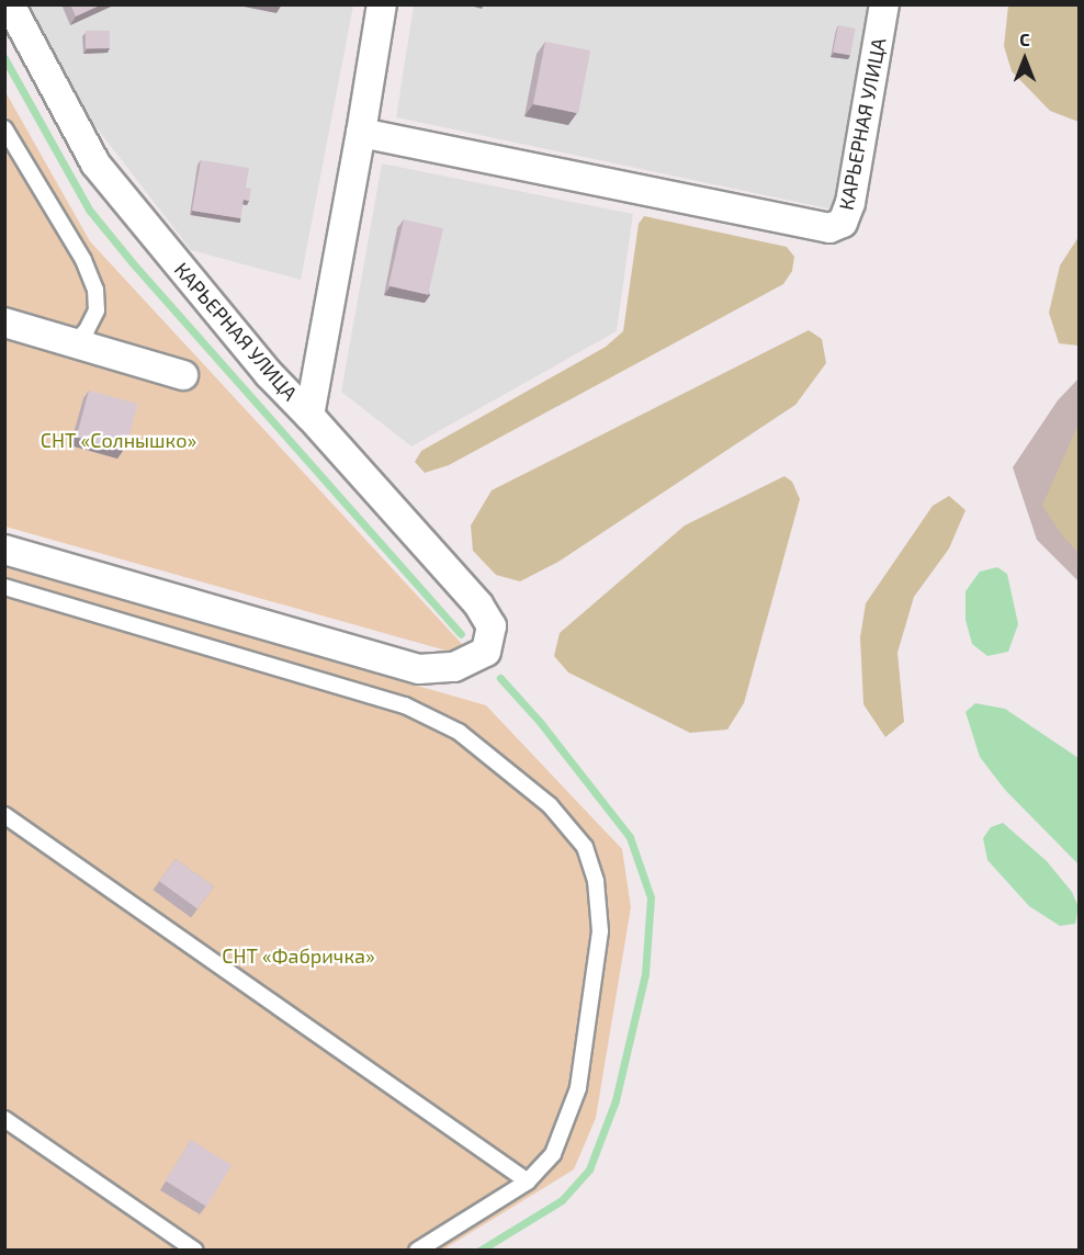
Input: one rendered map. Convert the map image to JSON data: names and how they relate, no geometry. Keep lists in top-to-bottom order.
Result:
{
  "streets": {
    "street": ["КАРЬЕРНАЯ УЛИЦА"]
  },
  "parks": ["СНТ «Солнышко»", "СНТ «Фабричка»"],
  "north": "top"
}
